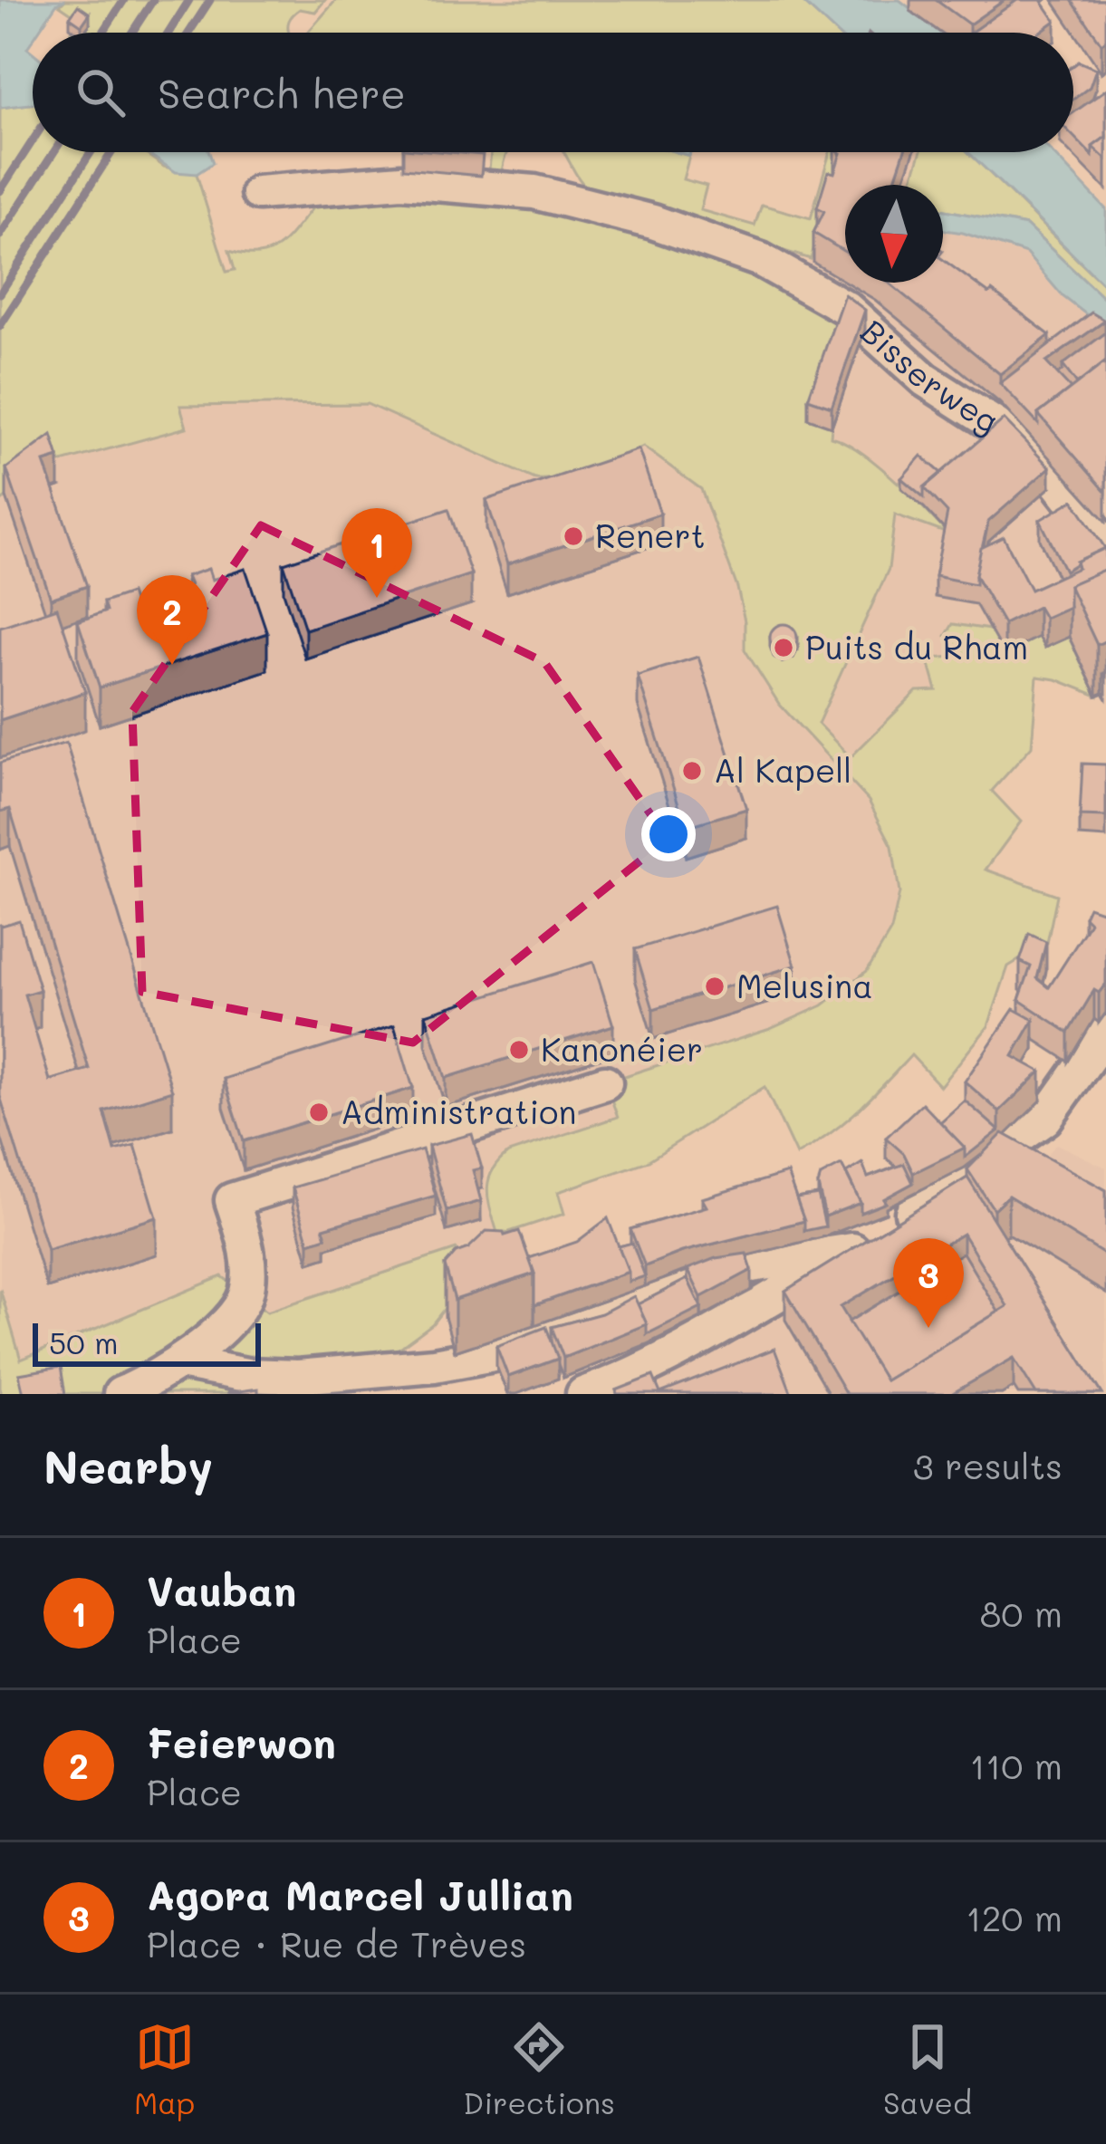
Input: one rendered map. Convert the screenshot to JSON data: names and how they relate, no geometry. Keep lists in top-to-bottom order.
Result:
{
  "streets": {
    "street": ["Bisserweg"]
  },
  "places": [
    "Renert",
    "Puits du Rham",
    "Al Kapell",
    "Melusina",
    "Kanonéier",
    "Administration"
  ],
  "scale_bar": "50 m",
  "north": "bottom",
  "page": {
    "search": "Search here",
    "pins": ["1", "2", "3"],
    "scale": "50 m",
    "heading": ["Nearby", "3 results"],
    "list": [
      {
        "mark": "1",
        "name": "Vauban",
        "note": "Place",
        "value": "80 m"
      },
      {
        "mark": "2",
        "name": "Feierwon",
        "note": "Place",
        "value": "110 m"
      },
      {
        "mark": "3",
        "name": "Agora Marcel Jullian",
        "note": "Place · Rue de Trèves",
        "value": "120 m"
      }
    ],
    "nav": ["Map", "Directions", "Saved"]
  }
}
